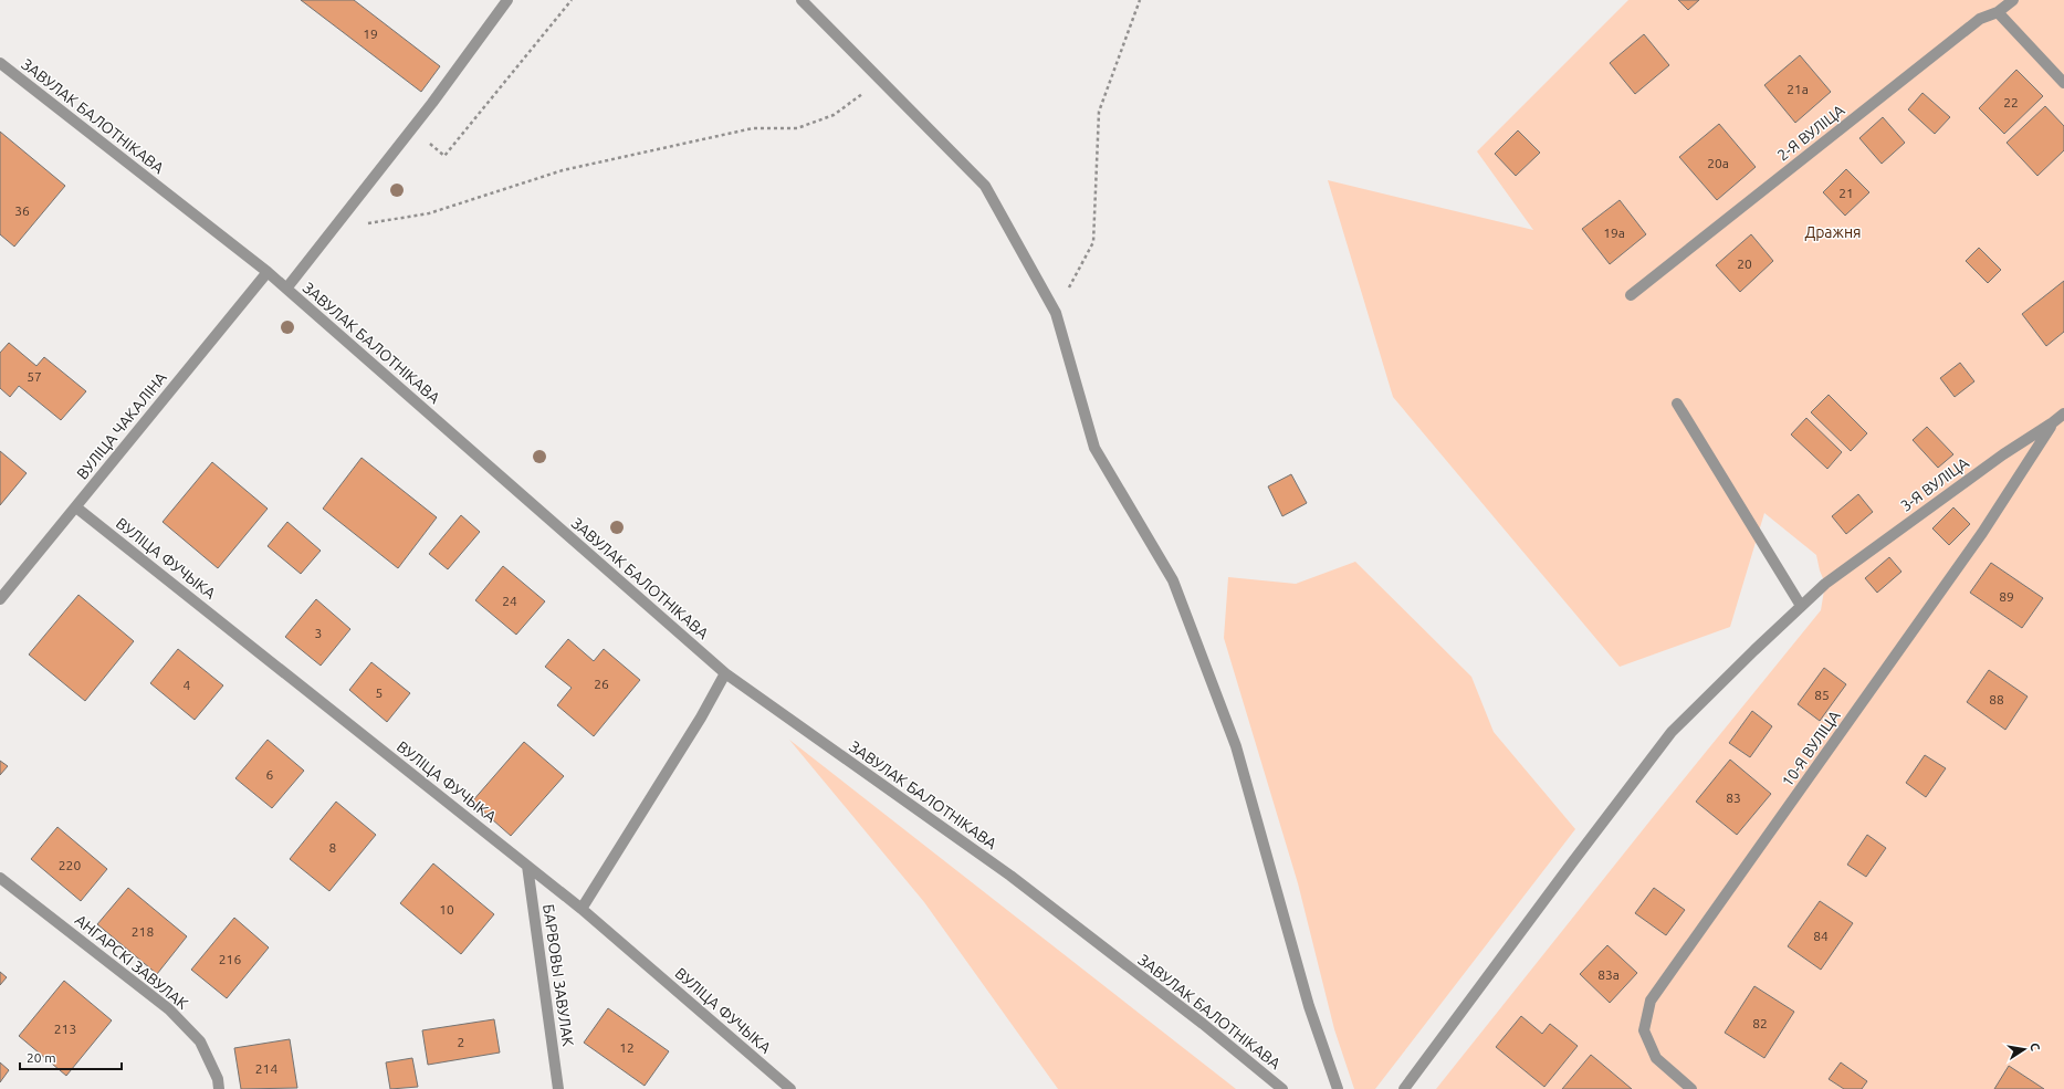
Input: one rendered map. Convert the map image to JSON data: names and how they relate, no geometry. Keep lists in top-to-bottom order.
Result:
{
  "streets": {
    "street": [
      "ЗАВУЛАК БАЛОТНІКАВА",
      "2-Я ВУЛІЦА",
      "ВУЛІЦА ЧАКАЛІНА",
      "3-Я ВУЛІЦА",
      "ВУЛІЦА ФУЧЫКА",
      "10-Я ВУЛІЦА",
      "АНГАРСКІ ЗАВУЛАК",
      "БАРВОВЫ ЗАВУЛАК"
    ]
  },
  "crossings": [
    ["ЗАВУЛАК БАЛОТНІКАВА", "ВУЛІЦА ЧАКАЛІНА"],
    ["ВУЛІЦА ЧАКАЛІНА", "ВУЛІЦА ФУЧЫКА"],
    ["3-Я ВУЛІЦА", "10-Я ВУЛІЦА"],
    ["ВУЛІЦА ФУЧЫКА", "БАРВОВЫ ЗАВУЛАК"]
  ],
  "parks": ["Дражня"],
  "house_numbers": [
    "19",
    "21а",
    "22",
    "20а",
    "21",
    "36",
    "19а",
    "20",
    "57",
    "89",
    "24",
    "3",
    "26",
    "4",
    "5",
    "85",
    "88",
    "6",
    "83",
    "8",
    "220",
    "10",
    "218",
    "84",
    "216",
    "83а",
    "82",
    "213",
    "2",
    "12",
    "214"
  ],
  "scale_bar": "20 m",
  "north": "right"
}
